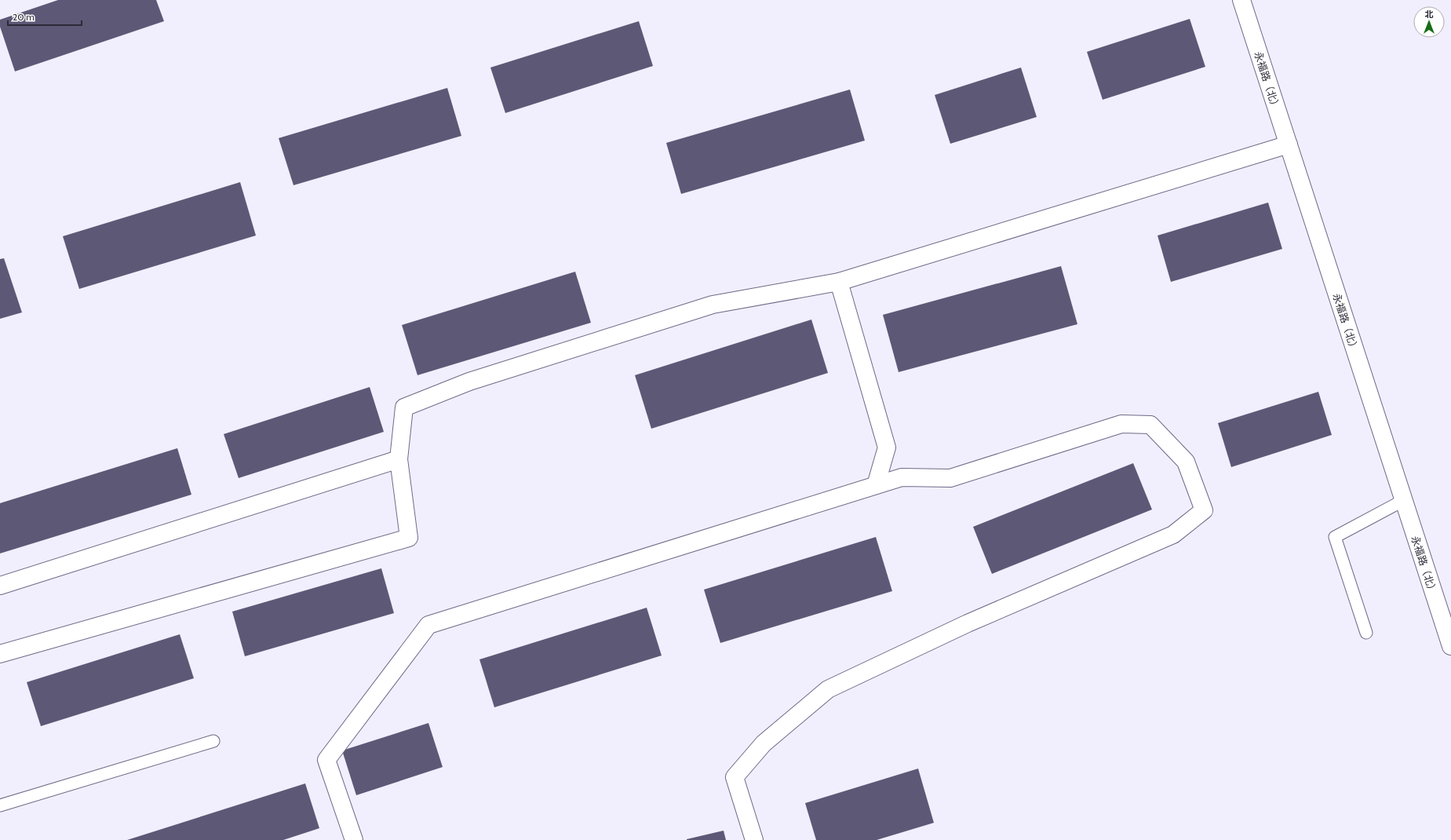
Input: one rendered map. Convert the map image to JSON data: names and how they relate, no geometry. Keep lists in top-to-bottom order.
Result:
{
  "streets": {
    "street": ["永福路（北）"]
  },
  "scale_bar": "20 m",
  "north": "top"
}
